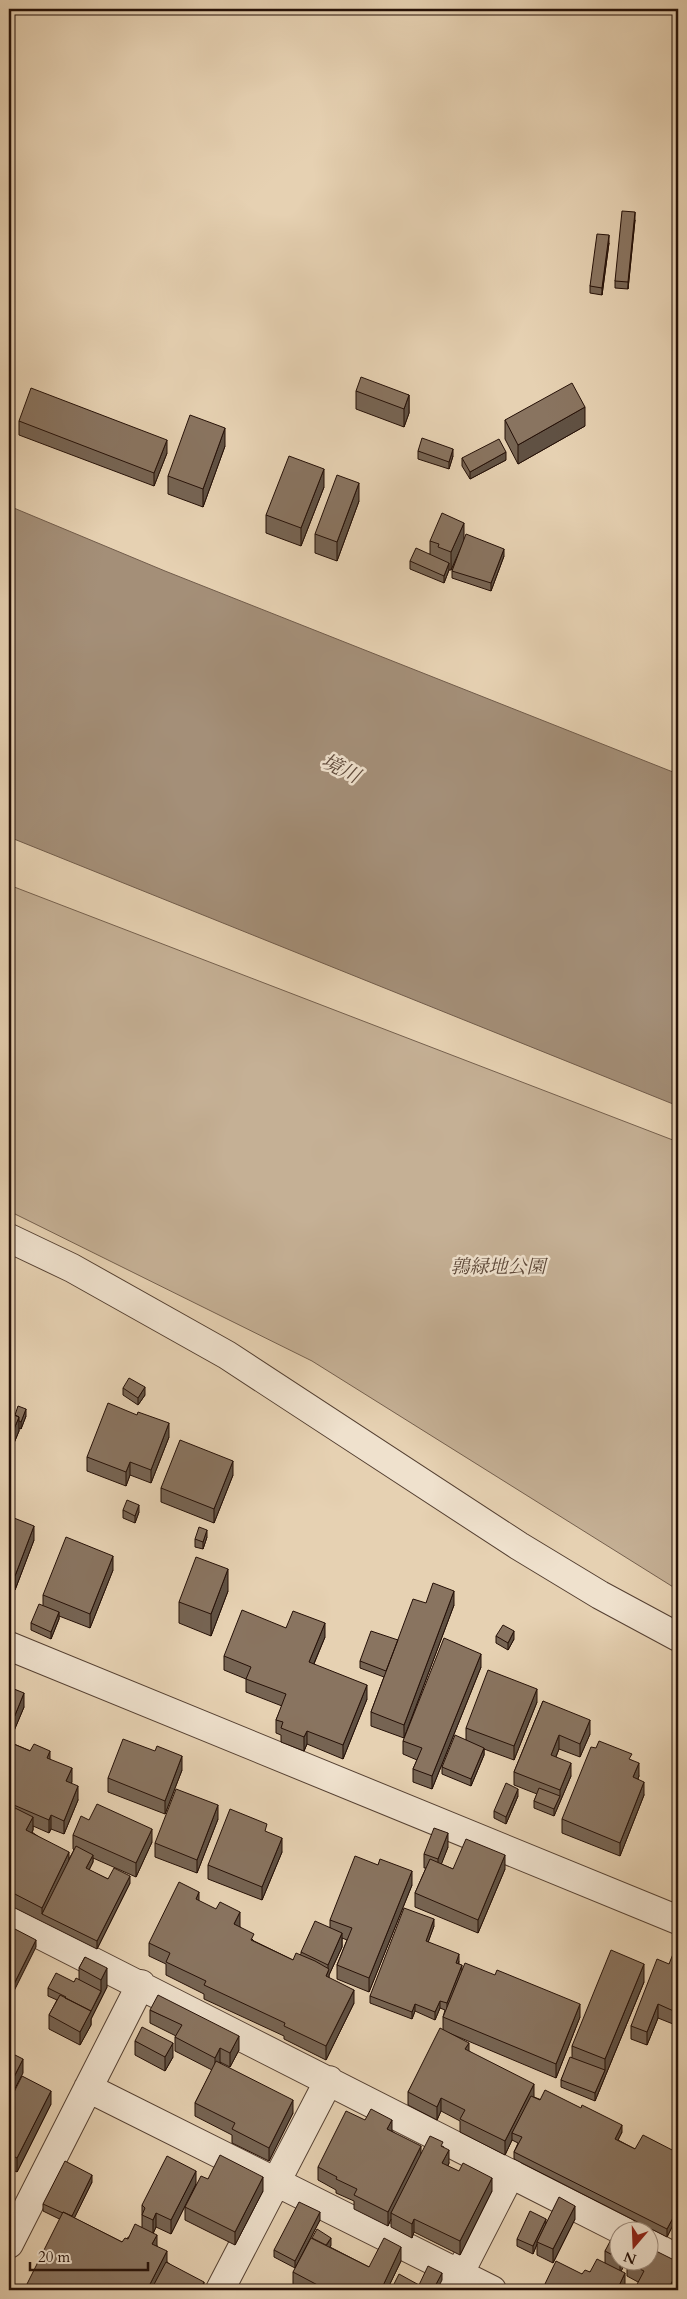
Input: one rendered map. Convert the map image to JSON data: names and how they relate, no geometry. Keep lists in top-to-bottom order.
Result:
{
  "water": ["境川"],
  "parks": ["鶉緑地公園"],
  "scale_bar": "20 m",
  "north": "bottom"
}
